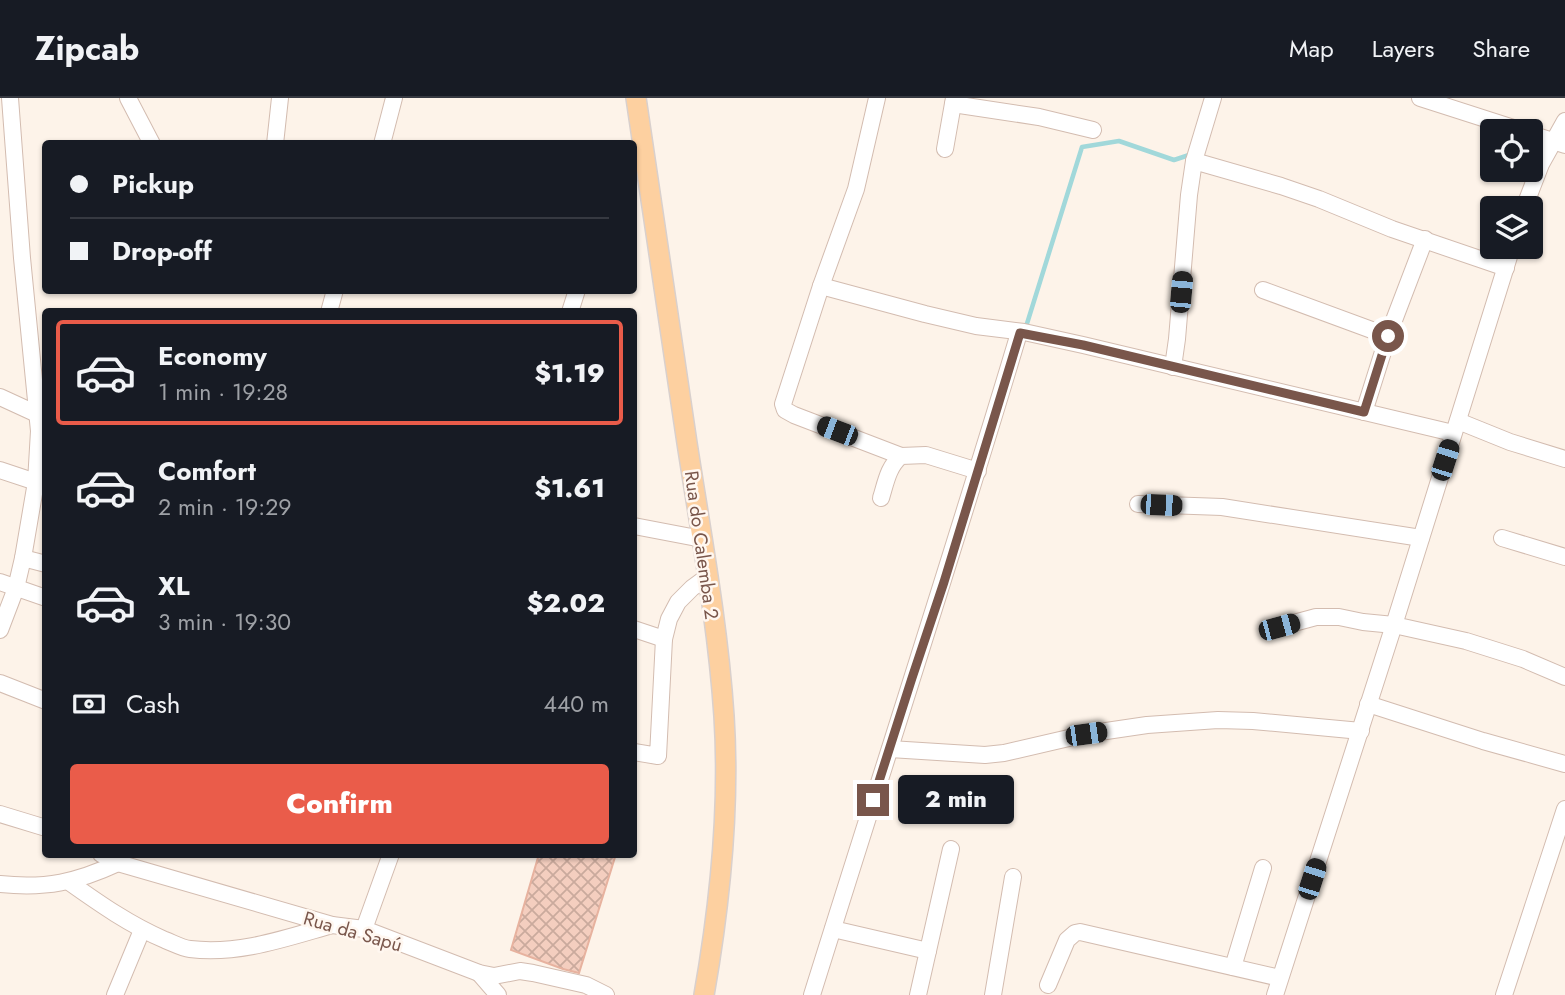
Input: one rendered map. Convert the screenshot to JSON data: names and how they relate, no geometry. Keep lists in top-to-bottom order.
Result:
{
  "streets": {
    "main road": ["Rua do Calemba 2"],
    "street": ["Rua da Sapú"]
  },
  "page": {
    "header": "Zipcab",
    "nav": ["Map", "Layers", "Share"],
    "banner": ["Pickup", "Drop-off"],
    "list": [
      {
        "name": "Economy",
        "note": "1 min · 19:28",
        "value": "$1.19"
      },
      {
        "name": "Comfort",
        "note": "2 min · 19:29",
        "value": "$1.61"
      },
      {
        "name": "XL",
        "note": "3 min · 19:30",
        "value": "$2.02"
      }
    ],
    "pay": ["Cash", "440 m"],
    "buttons": "Confirm",
    "bubble": "2 min"
  }
}
